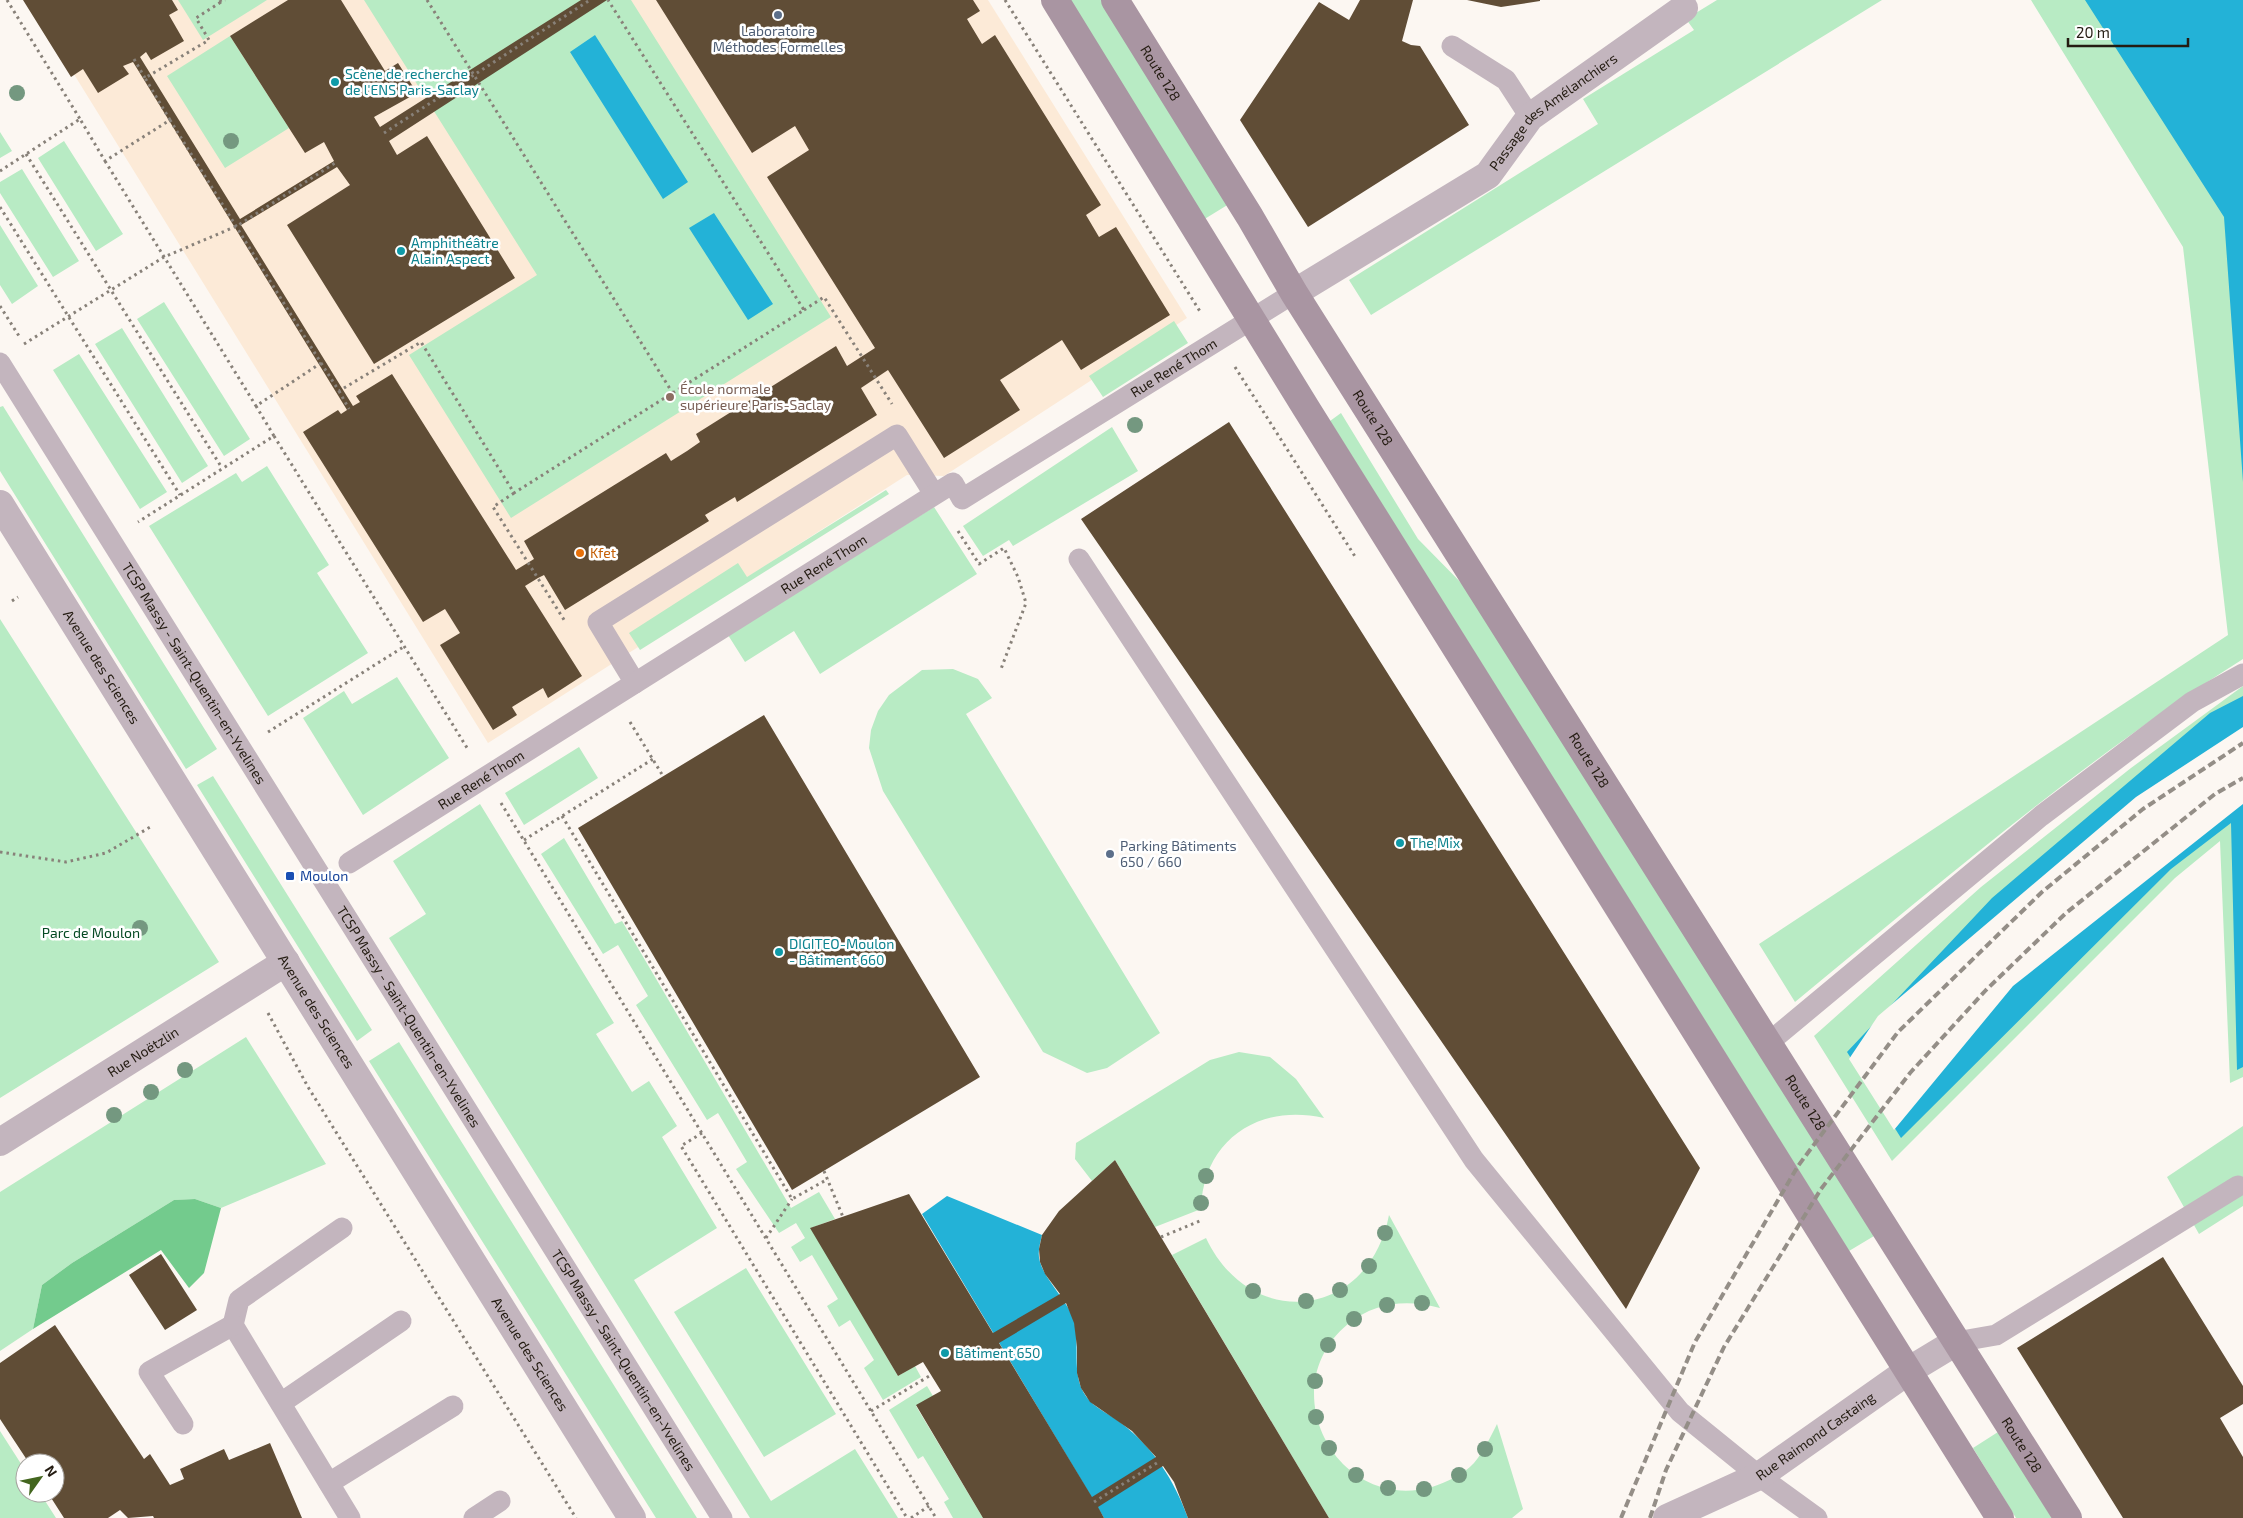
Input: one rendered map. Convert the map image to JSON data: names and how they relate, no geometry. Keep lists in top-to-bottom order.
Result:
{
  "streets": {
    "main road": ["Route 128"],
    "street": [
      "Passage des Amélanchiers",
      "Avenue des Sciences",
      "Rue Noëtzlin",
      "Rue Raimond Castaing"
    ],
    "lane": ["Rue René Thom", "TCSP Massy - Saint-Quentin-en-Yvelines"]
  },
  "crossings": [
    ["Route 128", "Passage des Amélanchiers"],
    ["Route 128", "Rue René Thom"],
    ["Route 128", "Rue Raimond Castaing"],
    ["Passage des Amélanchiers", "Rue René Thom"],
    ["Avenue des Sciences", "Rue Noëtzlin"]
  ],
  "parks": ["Parc de Moulon"],
  "places": {
    "other": [
      "Laboratoire Méthodes Formelles",
      "Scène de recherche de l'ENS Paris-Saclay",
      "Amphithéâtre Alain Aspect",
      "École normale supérieure Paris-Saclay",
      "Kfet",
      "The Mix",
      "Parking Bâtiments 650 / 660",
      "DIGITEO-Moulon - Bâtiment 660",
      "Bâtiment 650"
    ],
    "transit": ["Moulon"]
  },
  "scale_bar": "20 m",
  "north": "top right"
}
